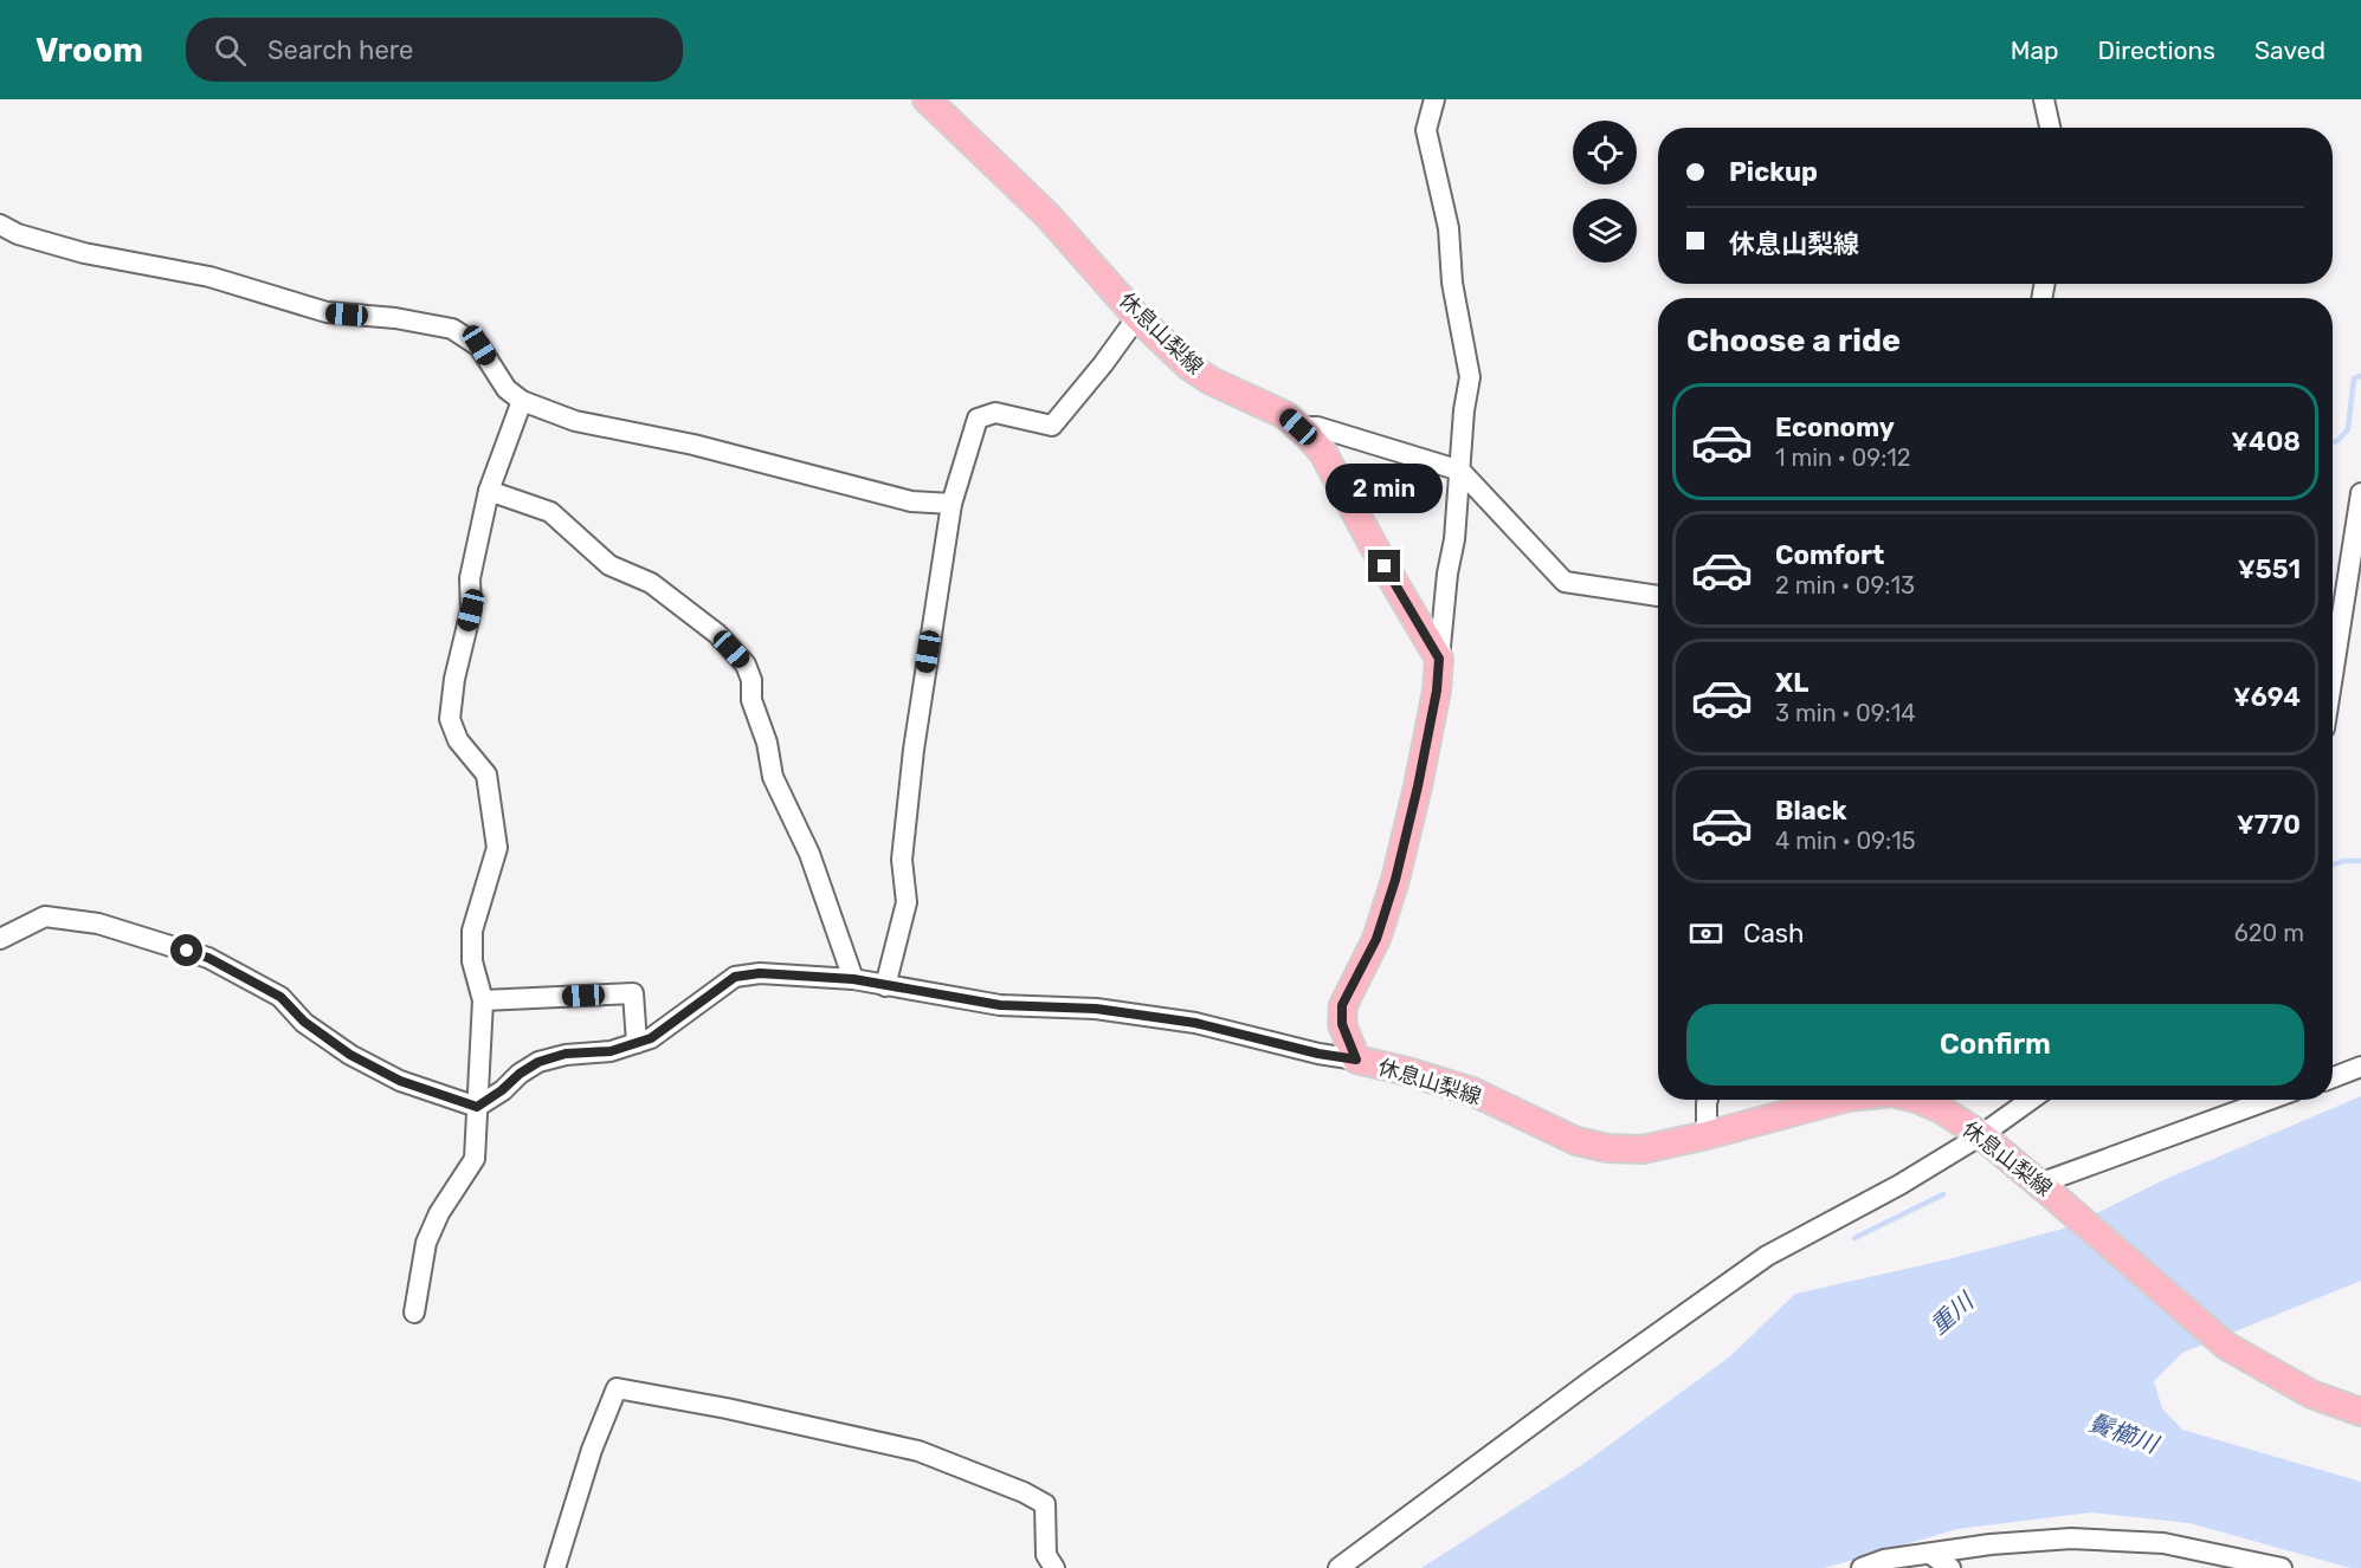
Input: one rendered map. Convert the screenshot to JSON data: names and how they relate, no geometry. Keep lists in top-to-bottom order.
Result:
{
  "streets": {
    "main road": ["休息山梨線"]
  },
  "water": ["重川", "鬢櫛川"],
  "page": {
    "header": "Vroom",
    "search": "Search here",
    "nav": ["Map", "Directions", "Saved"],
    "banner": ["Pickup", "休息山梨線"],
    "heading": "Choose a ride",
    "list": [
      {
        "name": "Economy",
        "note": "1 min · 09:12",
        "value": "¥408"
      },
      {
        "name": "Comfort",
        "note": "2 min · 09:13",
        "value": "¥551"
      },
      {
        "name": "XL",
        "note": "3 min · 09:14",
        "value": "¥694"
      },
      {
        "name": "Black",
        "note": "4 min · 09:15",
        "value": "¥770"
      }
    ],
    "bubble": "2 min",
    "pay": ["Cash", "620 m"],
    "buttons": "Confirm"
  }
}
